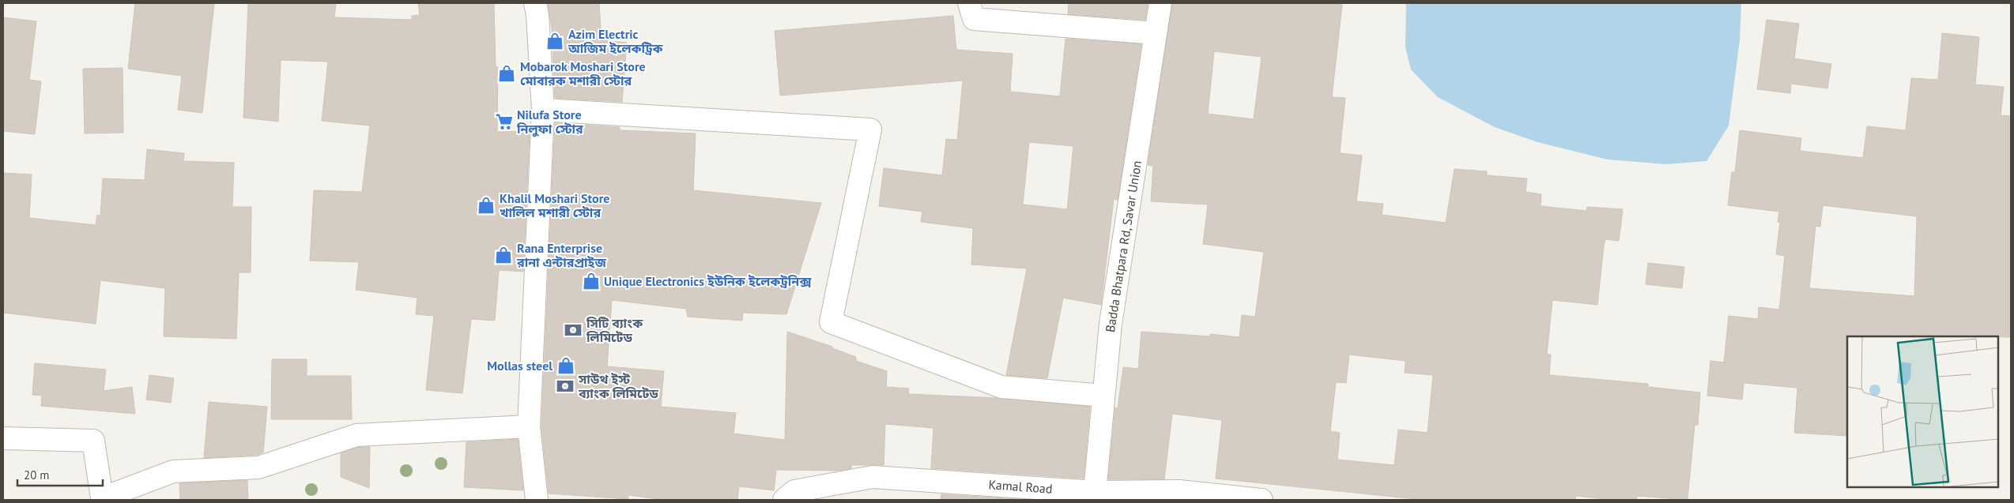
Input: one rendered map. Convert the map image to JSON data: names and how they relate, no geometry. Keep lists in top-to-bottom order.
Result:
{
  "streets": {
    "street": ["Badda Bhatpara Rd, Savar Union", "Kamal Road"]
  },
  "crossings": [
    ["Badda Bhatpara Rd, Savar Union", "Kamal Road"]
  ],
  "places": {
    "shop": [
      "Azim Electric আজিম ইলেকট্রিক",
      "Mobarok Moshari Store মোবারক মশারী স্টোর",
      "Khalil Moshari Store খালিল মশারী স্টোর",
      "Rana Enterprise রানা এন্টারপ্রাইজ",
      "Unique Electronics ইউনিক ইলেকট্রনিক্স",
      "Mollas steel"
    ],
    "supermarket": ["Nilufa Store নিলুফা স্টোর"],
    "bank": ["সিটি ব্যাংক লিমিটেড", "সাউথ ইস্ট ব্যাংক লিমিটেড"]
  },
  "scale_bar": "20 m"
}
